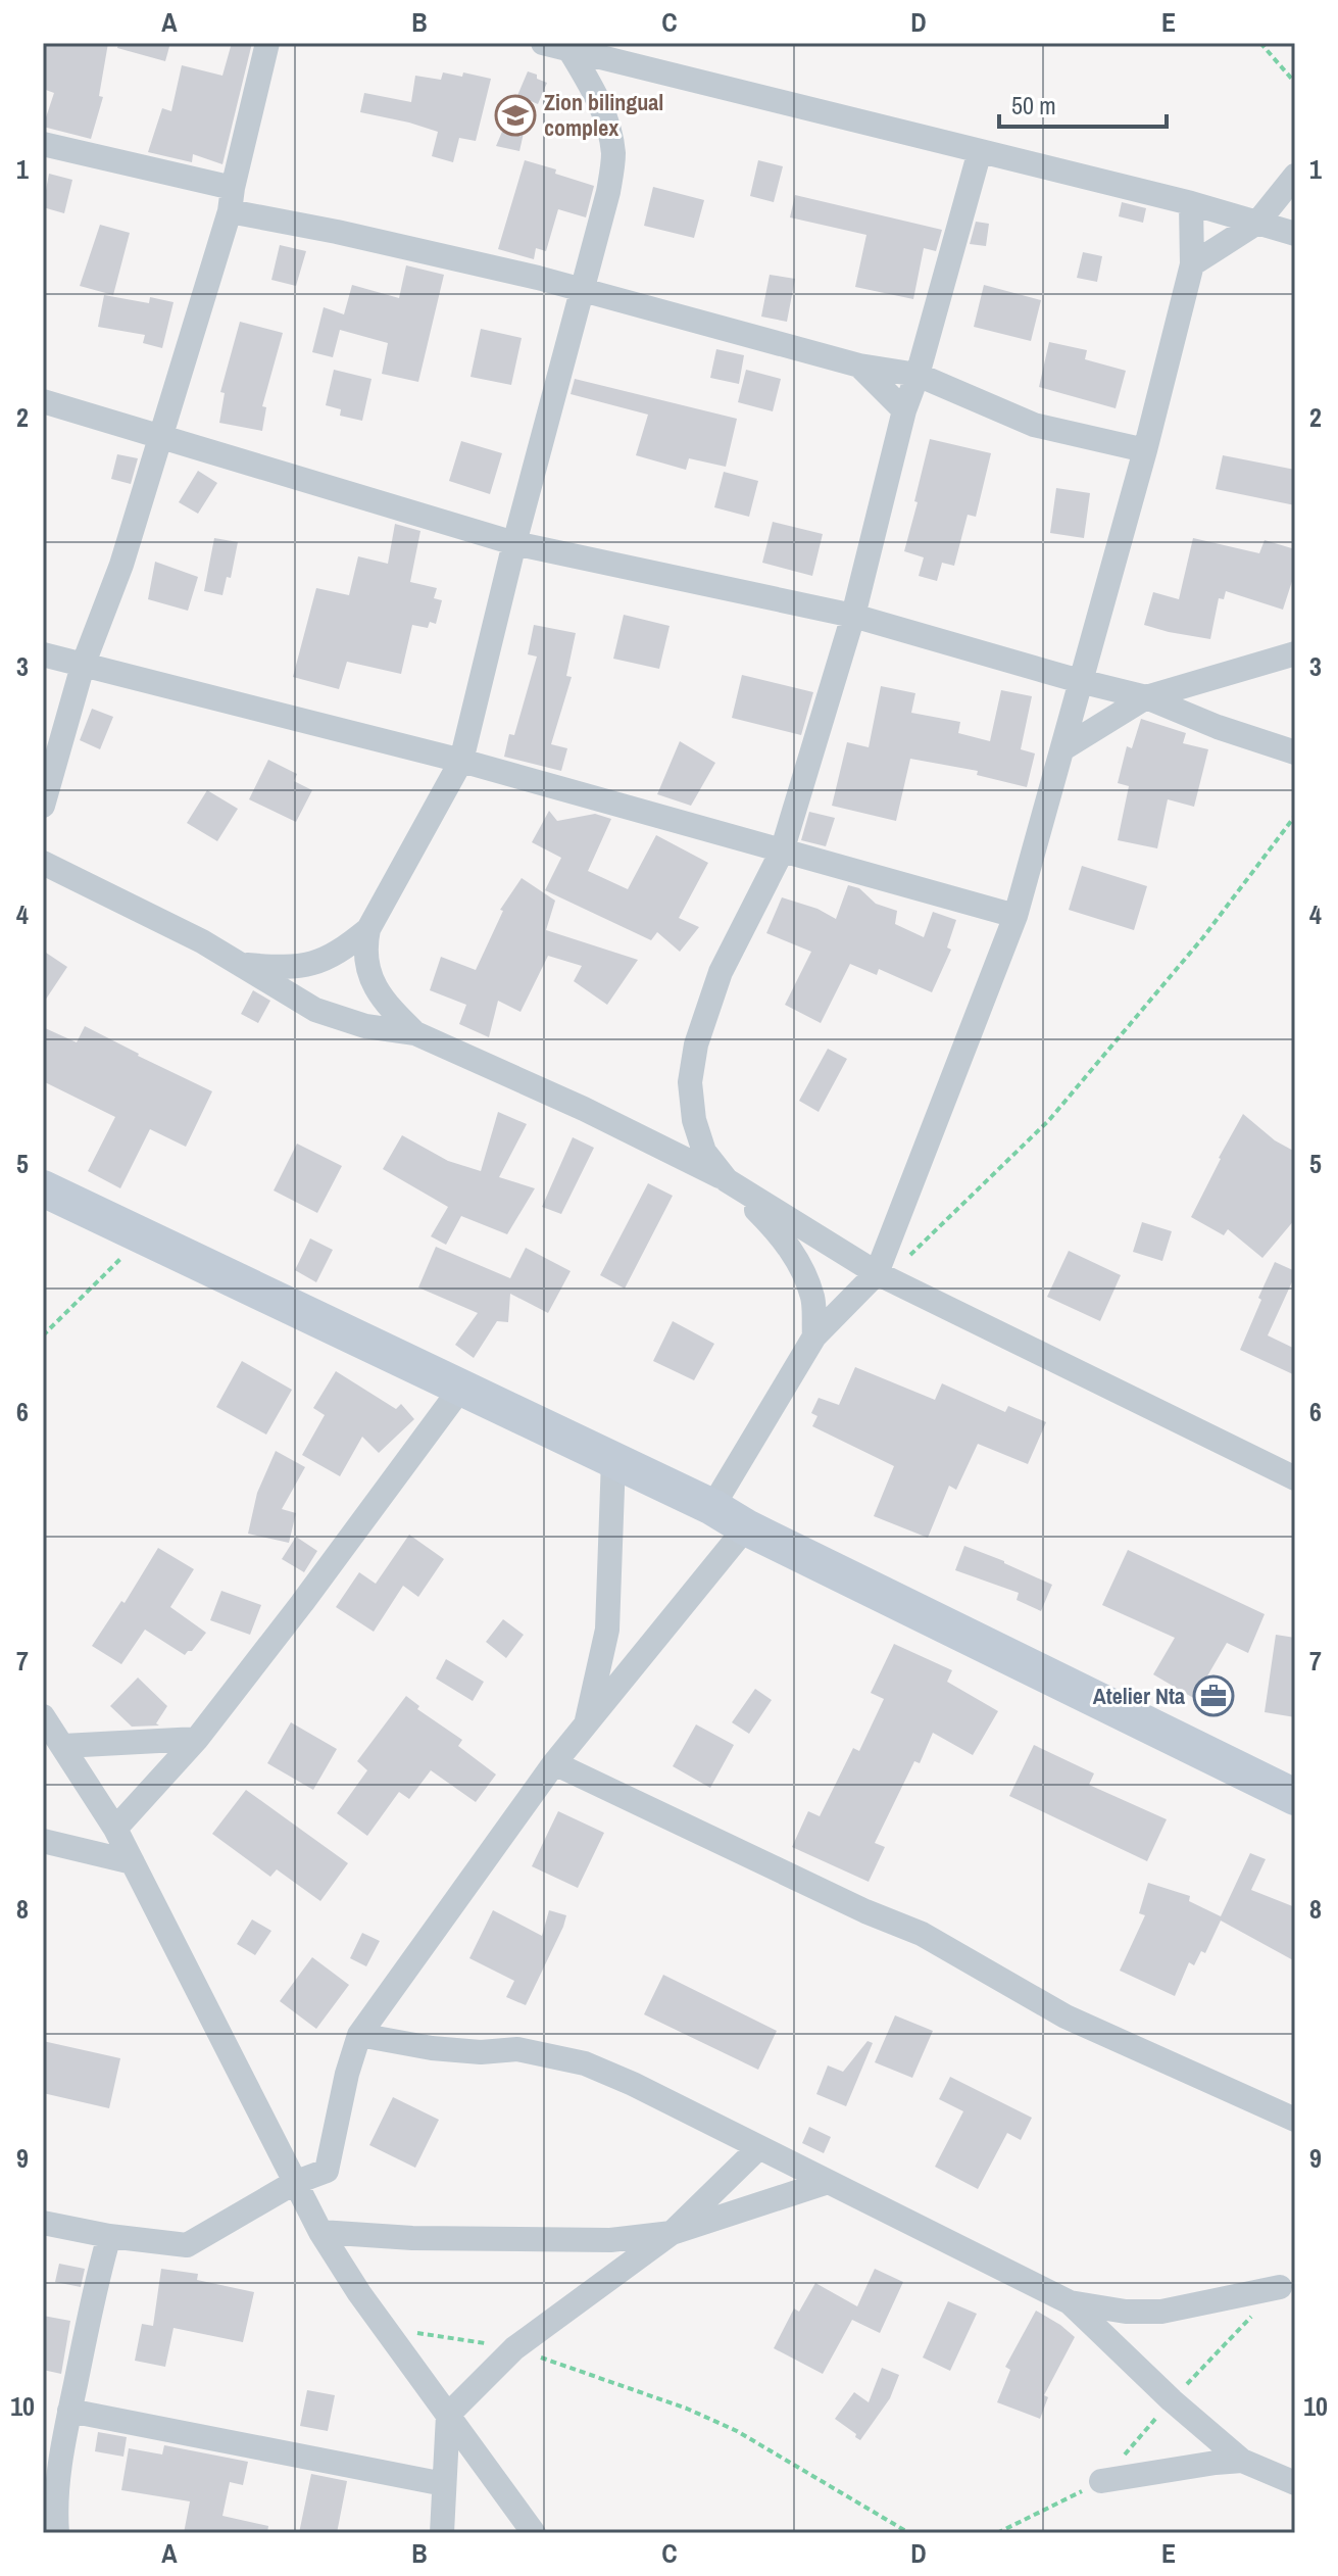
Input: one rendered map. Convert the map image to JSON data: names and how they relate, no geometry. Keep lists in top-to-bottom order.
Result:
{
  "places": {
    "school or university": ["Zion bilingual complex"],
    "office": ["Atelier Nta"]
  },
  "scale_bar": "50 m",
  "grid": {
    "columns": [
      "A",
      "B",
      "C",
      "D",
      "E"
    ],
    "rows": [
      "1",
      "2",
      "3",
      "4",
      "5",
      "6",
      "7",
      "8",
      "9",
      "10"
    ]
  }
}
